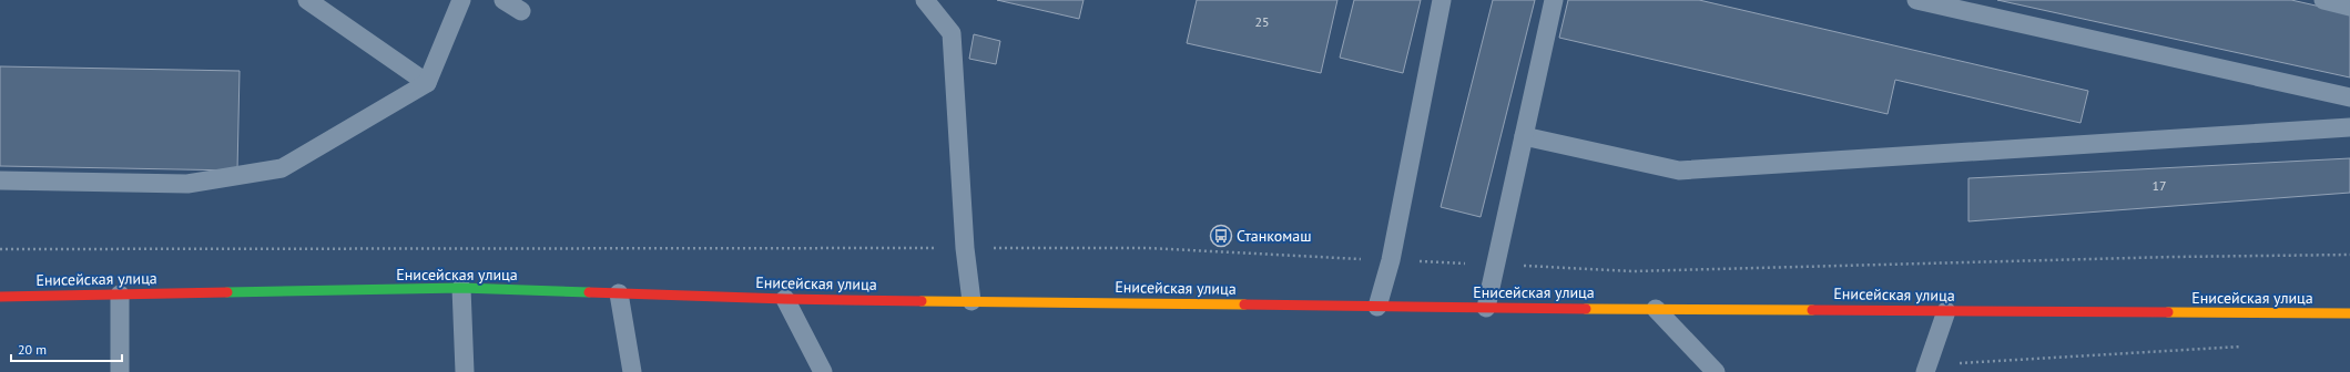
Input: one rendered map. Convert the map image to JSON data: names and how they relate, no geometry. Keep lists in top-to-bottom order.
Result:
{
  "streets": {
    "street": ["Енисейская улица"]
  },
  "places": {
    "bus stop": ["Станкомаш"]
  },
  "house_numbers": ["25", "17"],
  "scale_bar": "20 m"
}
